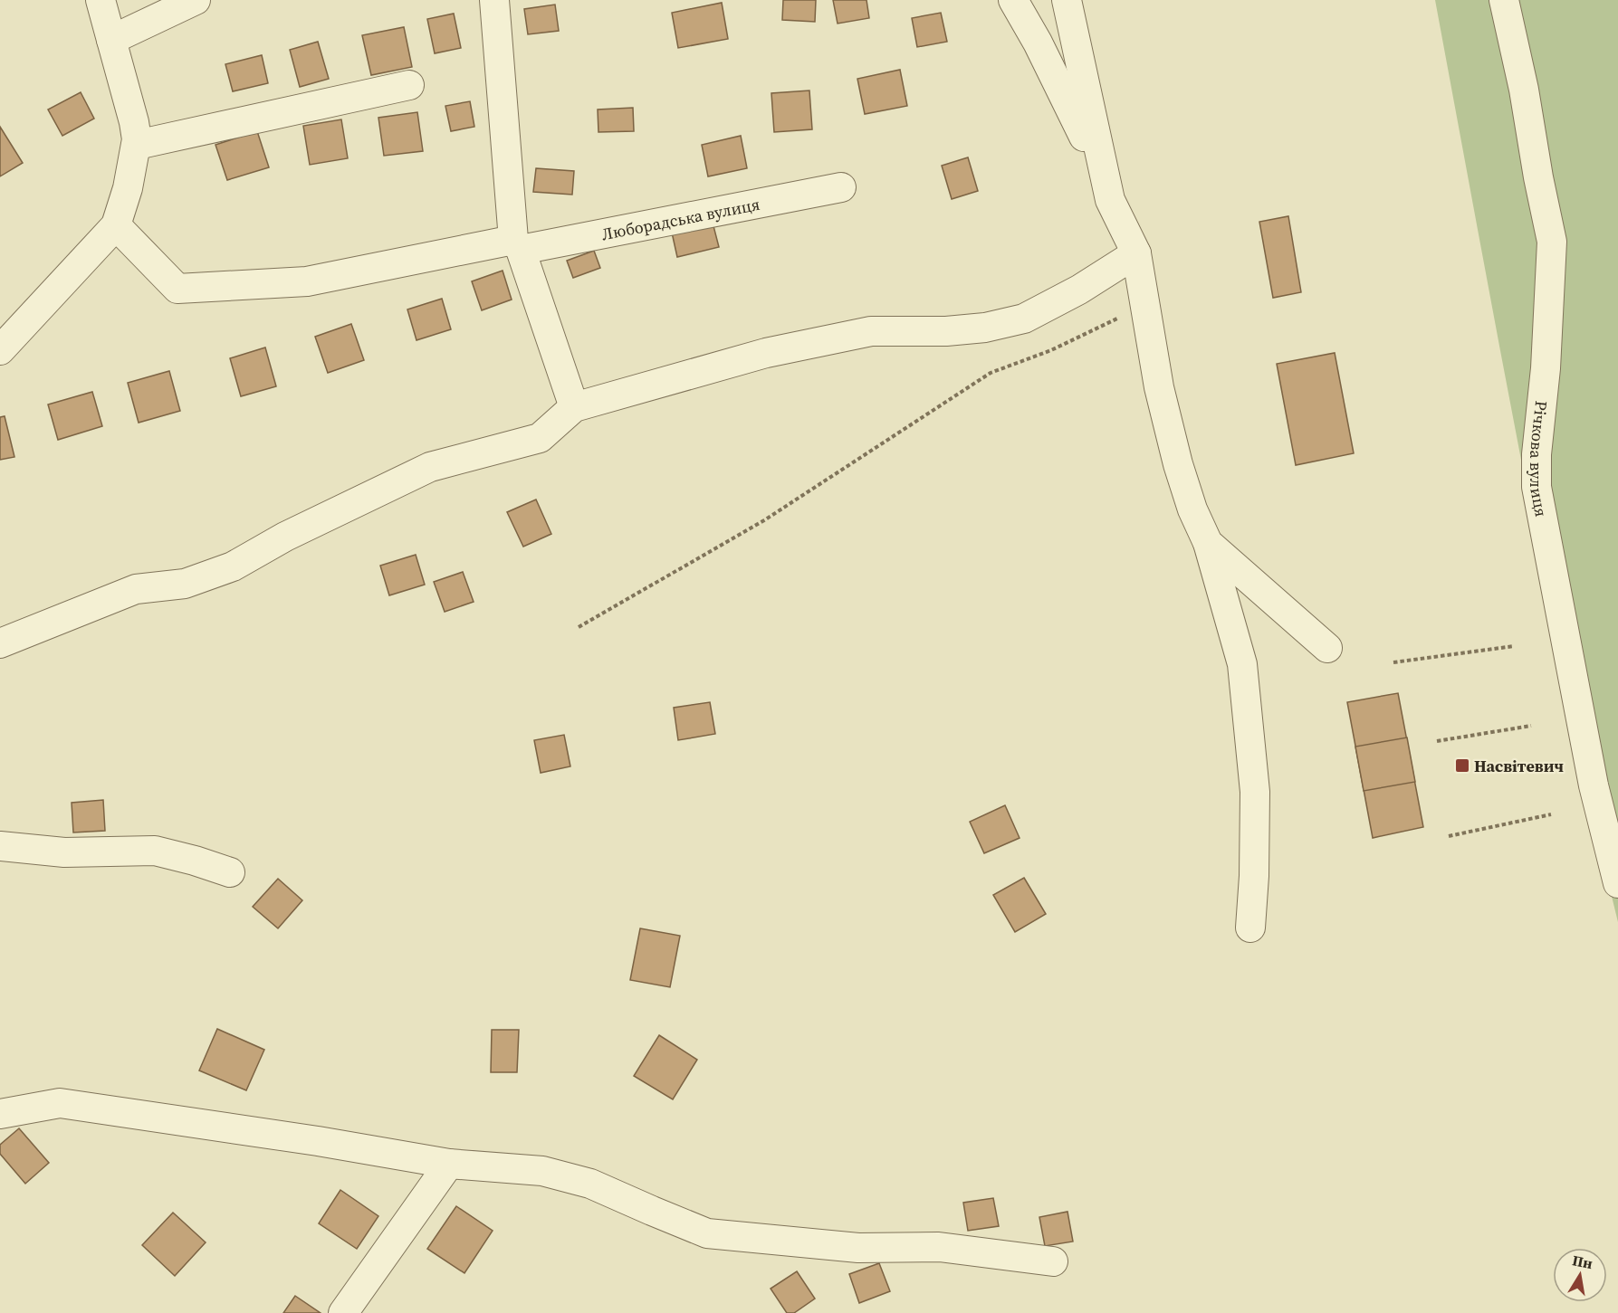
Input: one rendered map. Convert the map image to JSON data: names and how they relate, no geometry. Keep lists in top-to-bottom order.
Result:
{
  "streets": {
    "street": ["Люборадська вулиця", "Річкова вулиця"]
  },
  "places": {
    "transit": ["Насвітевич"]
  },
  "north": "top"
}
